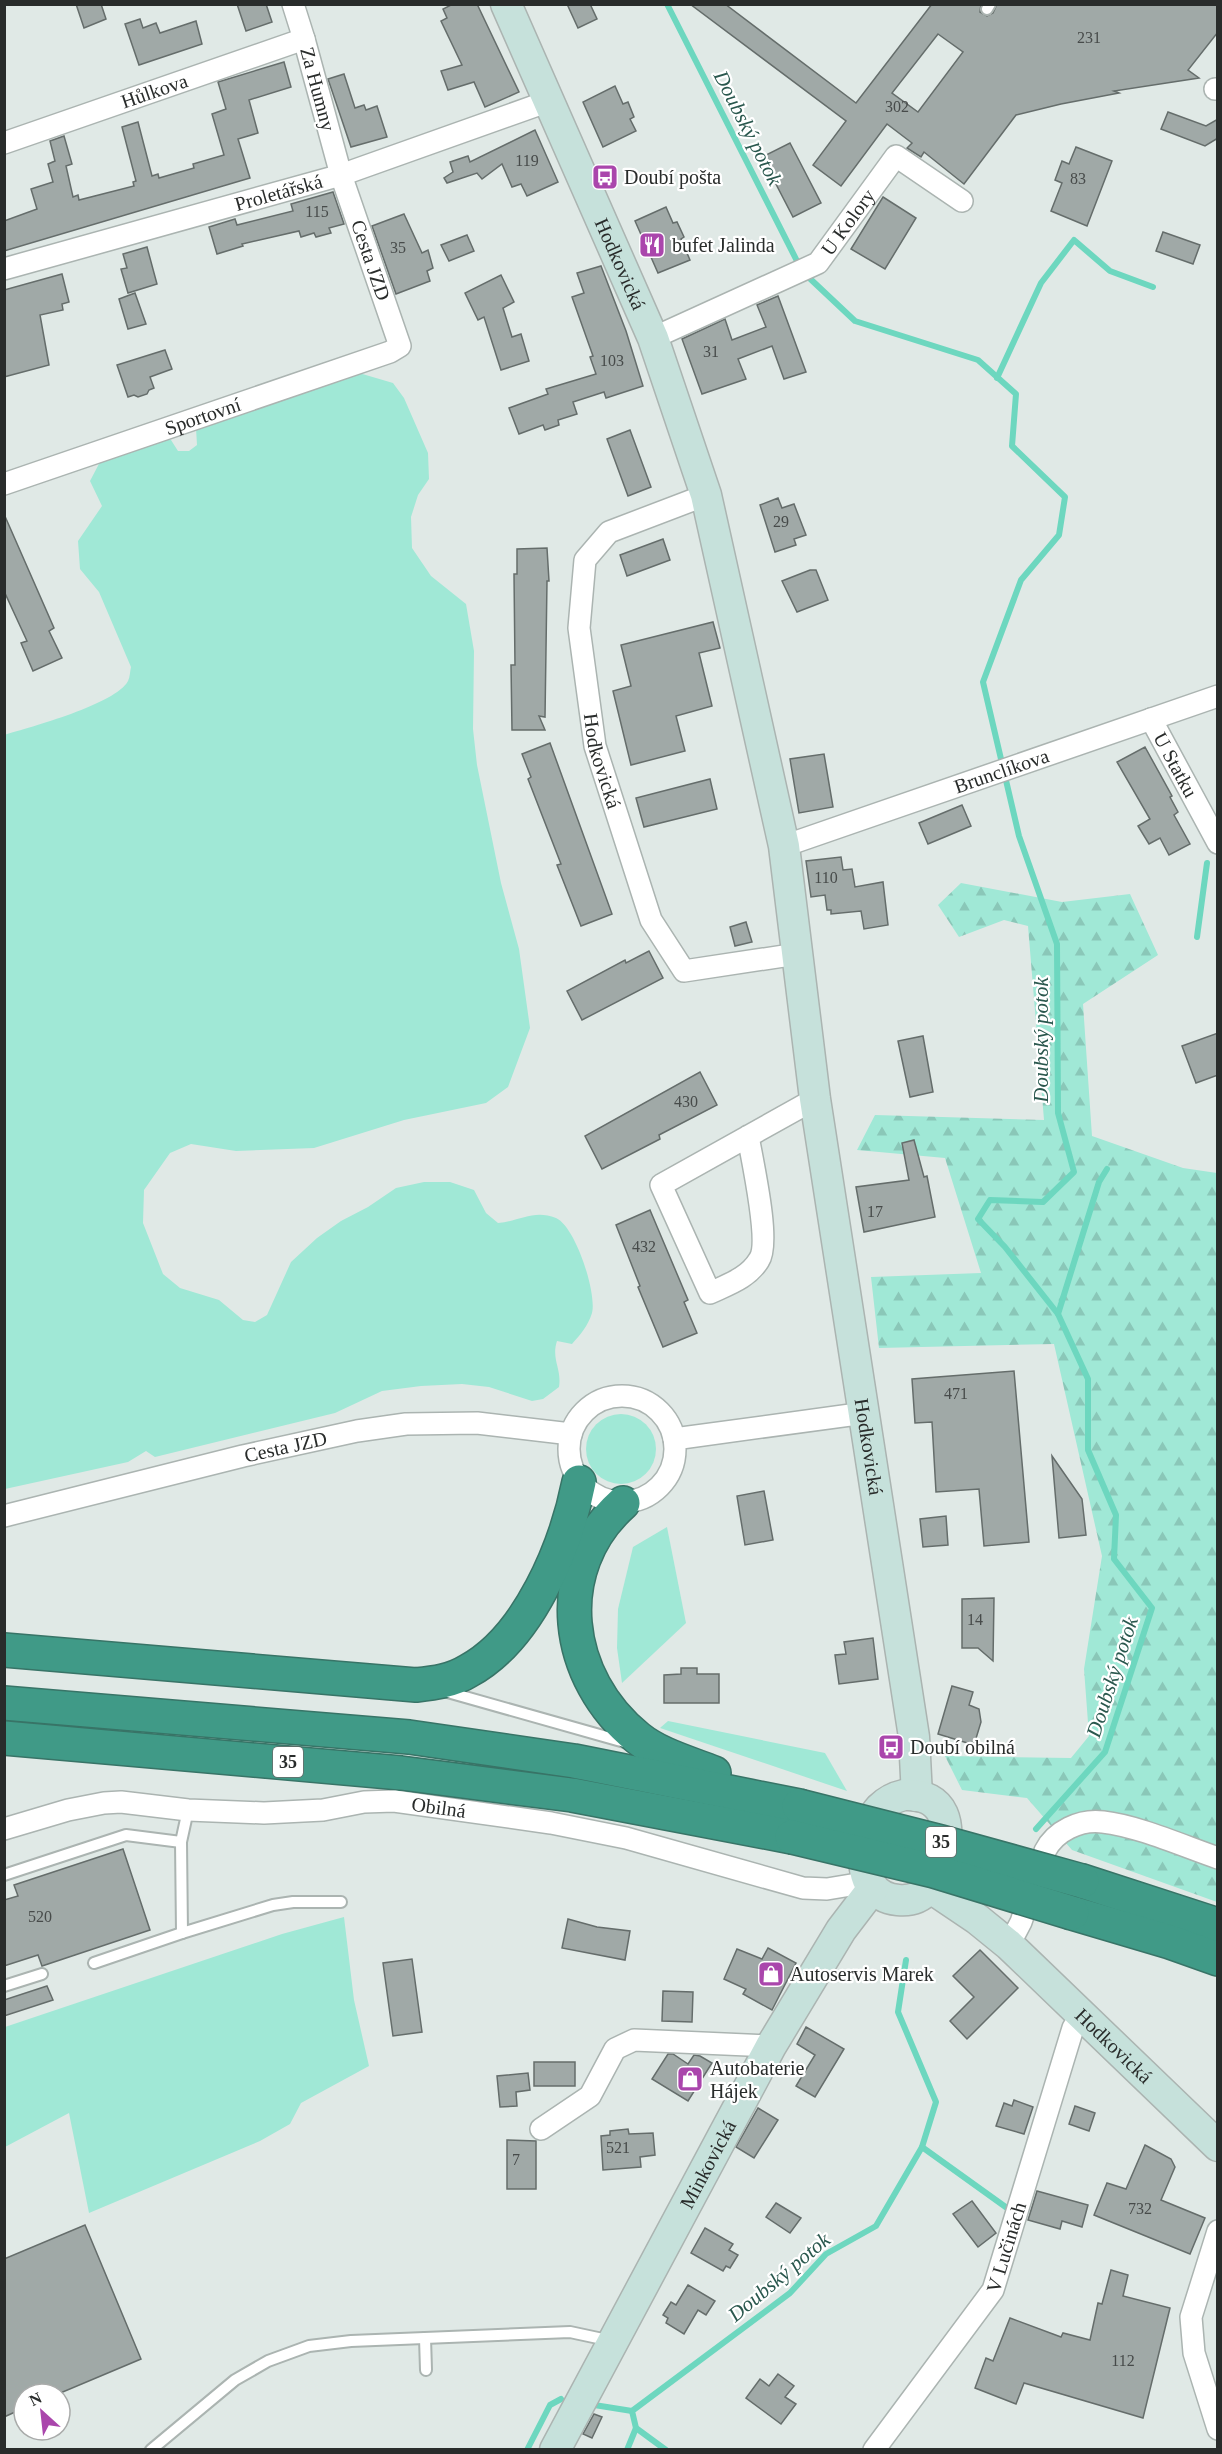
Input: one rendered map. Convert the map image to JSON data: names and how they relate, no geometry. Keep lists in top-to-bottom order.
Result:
{
  "streets": {
    "highway": ["35"],
    "street": [
      "Za Humny",
      "Hůlkova",
      "Proletářská",
      "U Kolory",
      "Cesta JZD",
      "Hodkovická",
      "Sportovní",
      "U Statku",
      "Brunclíkova",
      "Obilná",
      "Minkovická",
      "V Lučinách"
    ]
  },
  "crossings": [
    ["Za Humny", "Hůlkova"],
    ["Za Humny", "Proletářská"],
    ["Za Humny", "Cesta JZD"],
    ["Proletářská", "Cesta JZD"],
    ["Proletářská", "Hodkovická"],
    ["U Kolory", "Hodkovická"],
    ["Cesta JZD", "Sportovní"],
    ["Hodkovická", "Brunclíkova"],
    ["Hodkovická", "Obilná"],
    ["Hodkovická", "Minkovická"],
    ["Hodkovická", "V Lučinách"],
    ["U Statku", "Brunclíkova"],
    ["Obilná", "Minkovická"]
  ],
  "water": ["Doubský potok"],
  "places": {
    "bus stop": ["Doubí pošta", "Doubí obilná"],
    "restaurant": ["bufet Jalinda"],
    "shop": ["Autoservis Marek", "Autobaterie Hájek"]
  },
  "house_numbers": [
    "231",
    "302",
    "119",
    "83",
    "115",
    "35",
    "31",
    "103",
    "29",
    "110",
    "430",
    "17",
    "432",
    "471",
    "14",
    "520",
    "521",
    "7",
    "732",
    "112"
  ],
  "north": "top left"
}
